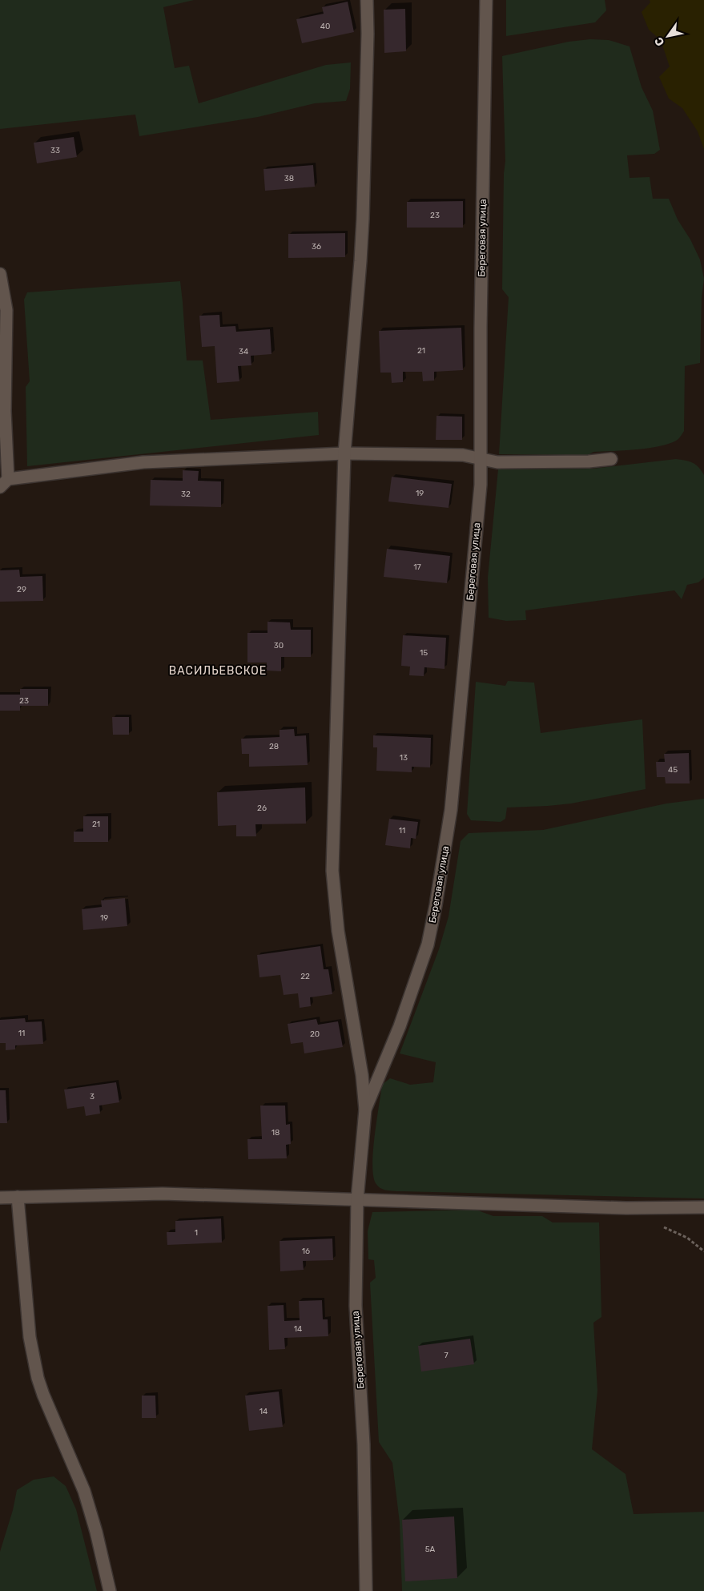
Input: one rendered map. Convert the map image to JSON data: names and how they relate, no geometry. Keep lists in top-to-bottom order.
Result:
{
  "streets": {
    "street": ["Береговая улица"]
  },
  "districts": ["ВАСИЛЬЕВСКОЕ"],
  "house_numbers": [
    "40",
    "33",
    "38",
    "23",
    "36",
    "21",
    "34",
    "19",
    "32",
    "17",
    "29",
    "30",
    "15",
    "23",
    "28",
    "13",
    "45",
    "26",
    "21",
    "11",
    "19",
    "22",
    "11",
    "20",
    "3",
    "18",
    "1",
    "16",
    "14",
    "7",
    "14",
    "5А"
  ],
  "north": "bottom left"
}
